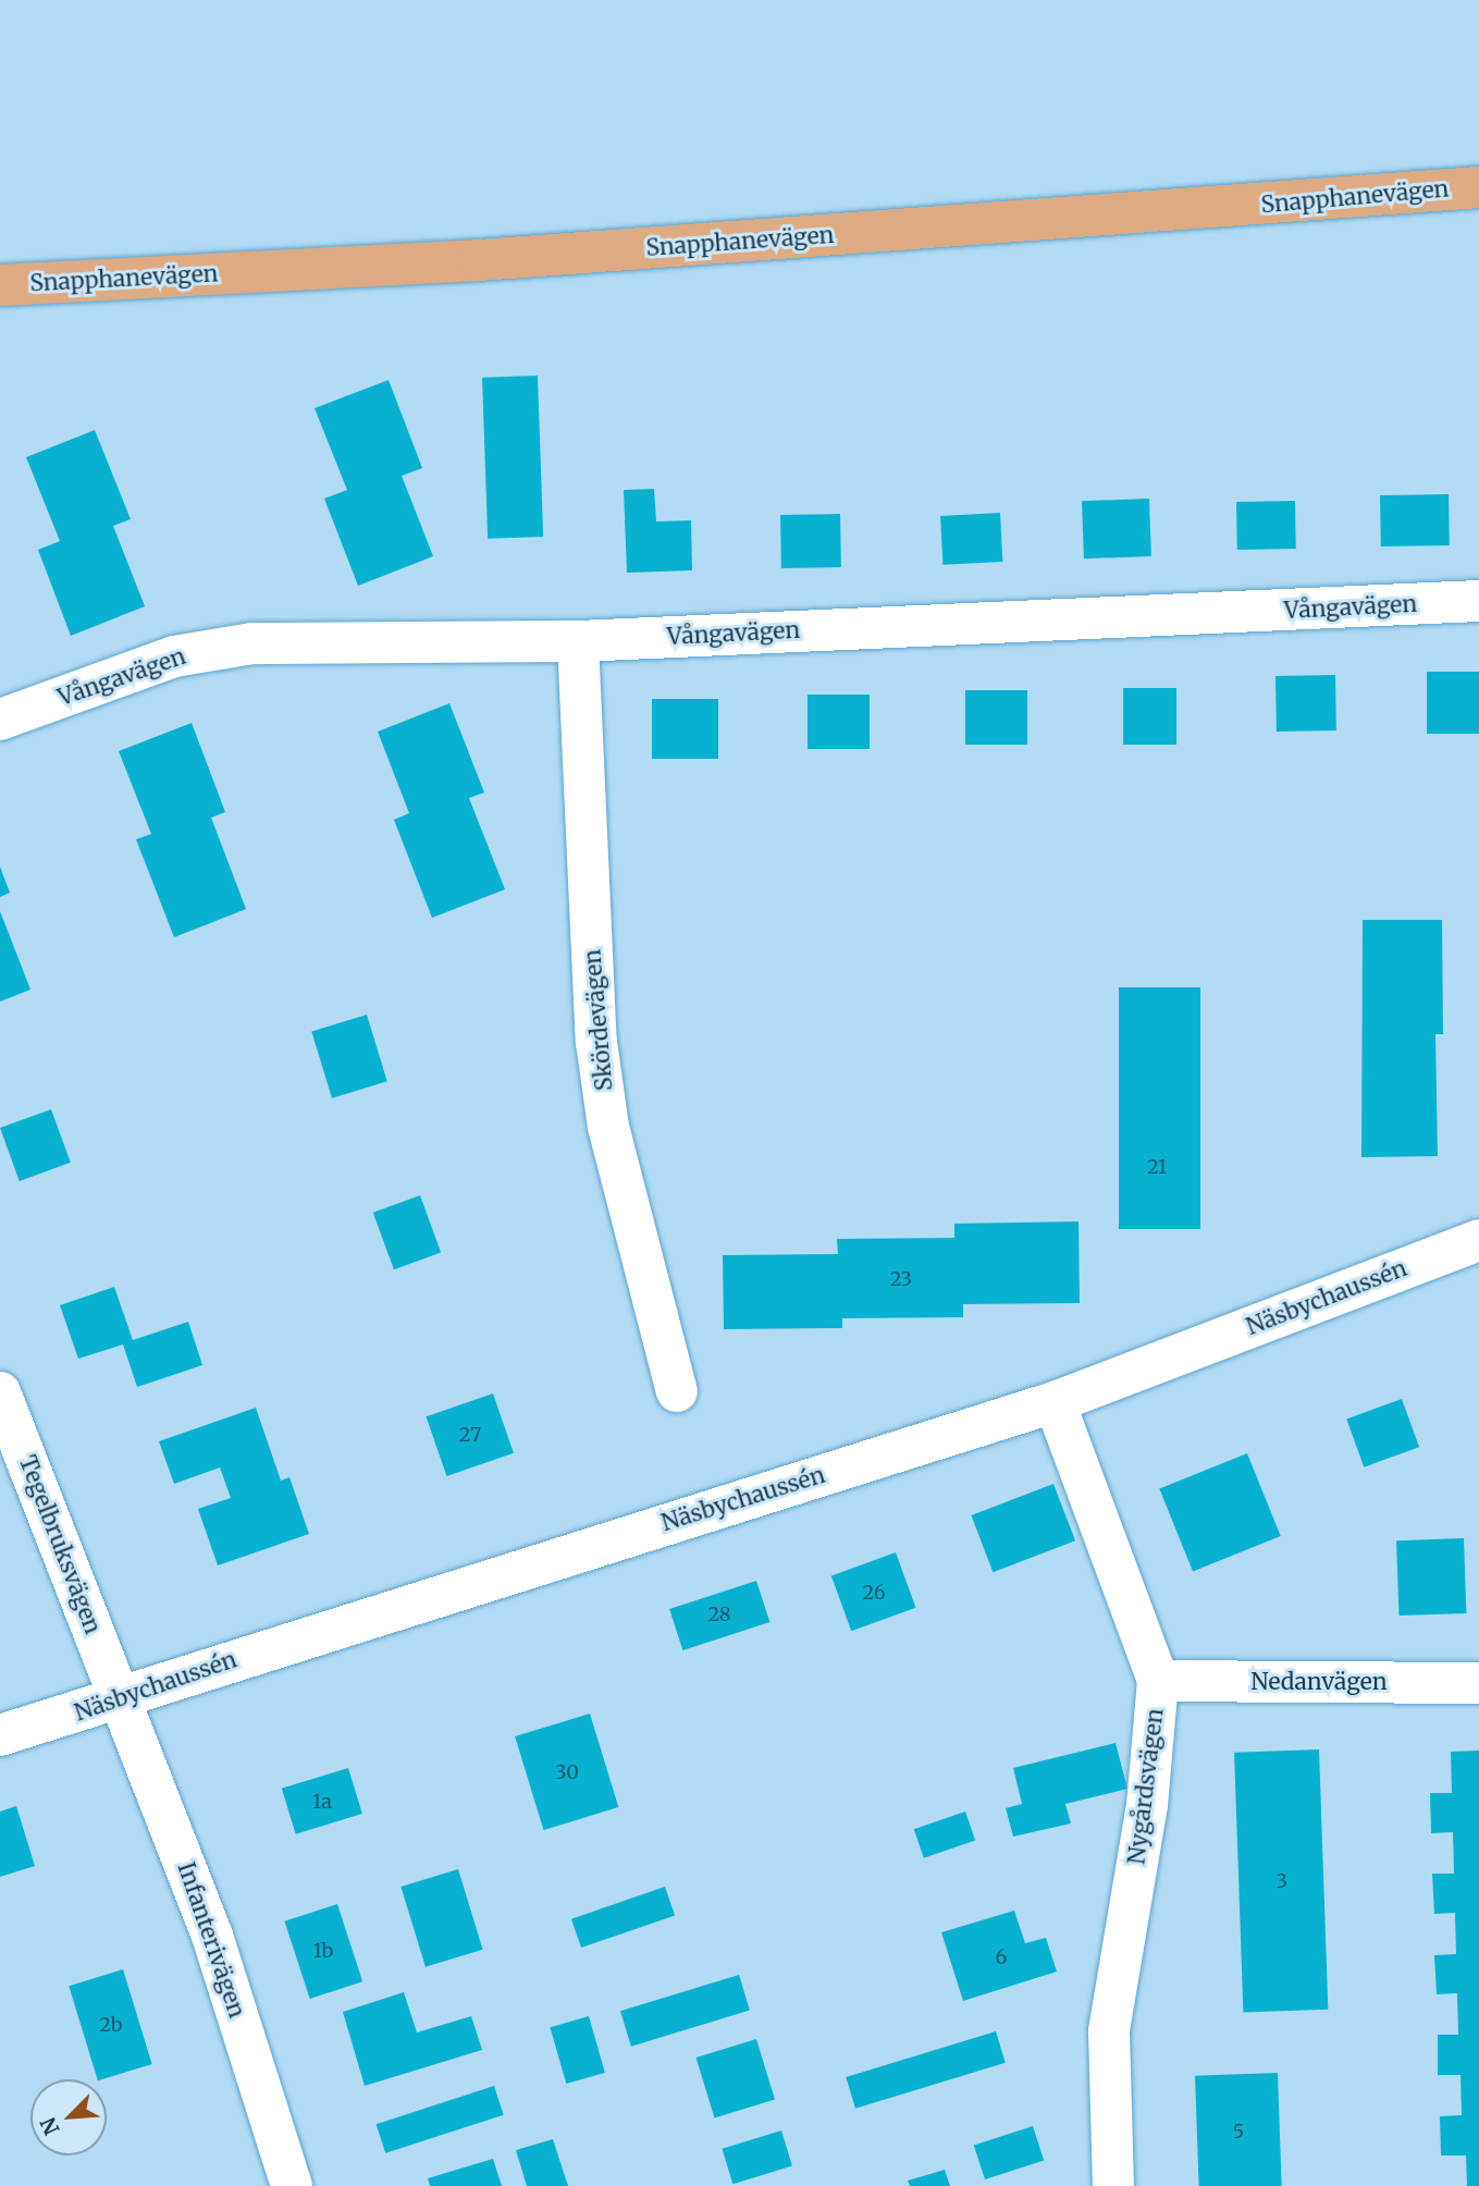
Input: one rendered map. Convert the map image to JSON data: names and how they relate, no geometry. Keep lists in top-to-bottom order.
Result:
{
  "streets": {
    "main road": ["Snapphanevägen"],
    "street": [
      "Vångavägen",
      "Skördevägen",
      "Näsbychaussén",
      "Tegelbruksvägen",
      "Nedanvägen",
      "Nygårdsvägen",
      "Infanterivägen"
    ]
  },
  "crossings": [
    ["Vångavägen", "Skördevägen"],
    ["Näsbychaussén", "Tegelbruksvägen"],
    ["Näsbychaussén", "Nygårdsvägen"],
    ["Näsbychaussén", "Infanterivägen"],
    ["Tegelbruksvägen", "Infanterivägen"],
    ["Nedanvägen", "Nygårdsvägen"]
  ],
  "house_numbers": [
    "21",
    "23",
    "27",
    "26",
    "28",
    "30",
    "1a",
    "3",
    "1b",
    "6",
    "2b",
    "5"
  ],
  "north": "bottom left"
}
